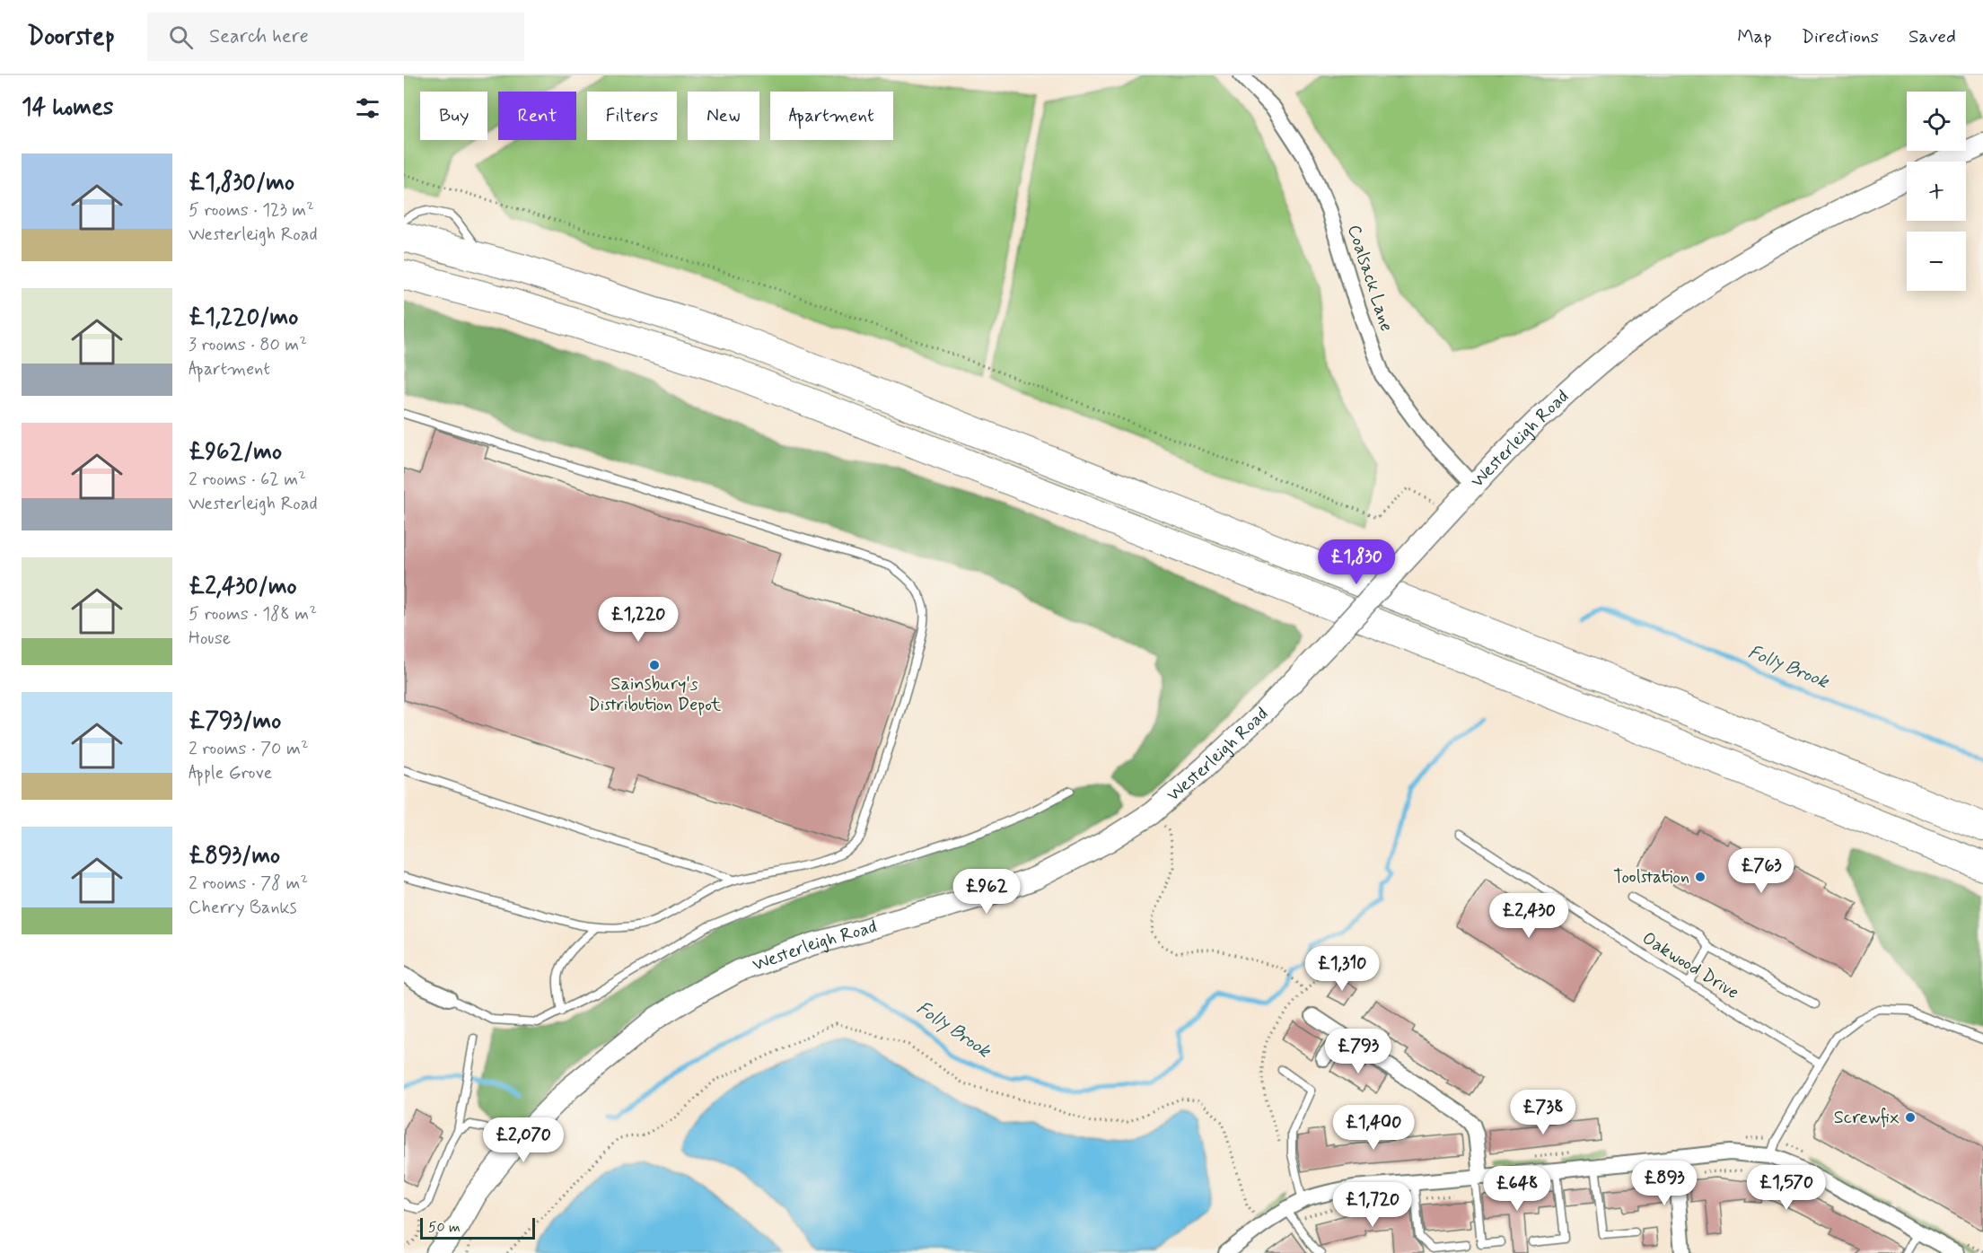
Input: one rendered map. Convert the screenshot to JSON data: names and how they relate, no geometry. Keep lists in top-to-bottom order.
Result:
{
  "streets": {
    "street": ["Coalsack Lane", "Westerleigh Road"],
    "lane": ["Oakwood Drive"]
  },
  "crossings": [
    ["Coalsack Lane", "Westerleigh Road"]
  ],
  "water": ["Folly Brook"],
  "places": ["Sainsbury's Distribution Depot", "Toolstation", "Screwfix"],
  "scale_bar": "50 m",
  "page": {
    "header": "Doorstep",
    "search": "Search here",
    "nav": ["Map", "Directions", "Saved"],
    "heading": "14 homes",
    "map_buttons": ["+", "−"],
    "chip": [
      "Buy",
      "Rent",
      "Filters",
      "New",
      "Apartment"
    ],
    "list": [
      {
        "name": "£1,830/mo",
        "note": "5 rooms · 123 m² · Westerleigh Road"
      },
      {
        "name": "£1,220/mo",
        "note": "3 rooms · 80 m² · Apartment"
      },
      {
        "name": "£962/mo",
        "note": "2 rooms · 62 m² · Westerleigh Road"
      },
      {
        "name": "£2,430/mo",
        "note": "5 rooms · 188 m² · House"
      },
      {
        "name": "£793/mo",
        "note": "2 rooms · 70 m² · Apple Grove"
      },
      {
        "name": "£893/mo",
        "note": "2 rooms · 78 m² · Cherry Banks"
      }
    ],
    "price": [
      "£1,830",
      "£1,220",
      "£763",
      "£962",
      "£2,430",
      "£1,310",
      "£793",
      "£738",
      "£1,400",
      "£2,070",
      "£893",
      "£1,570",
      "£648",
      "£1,720"
    ],
    "scale": "50 m"
  }
}
